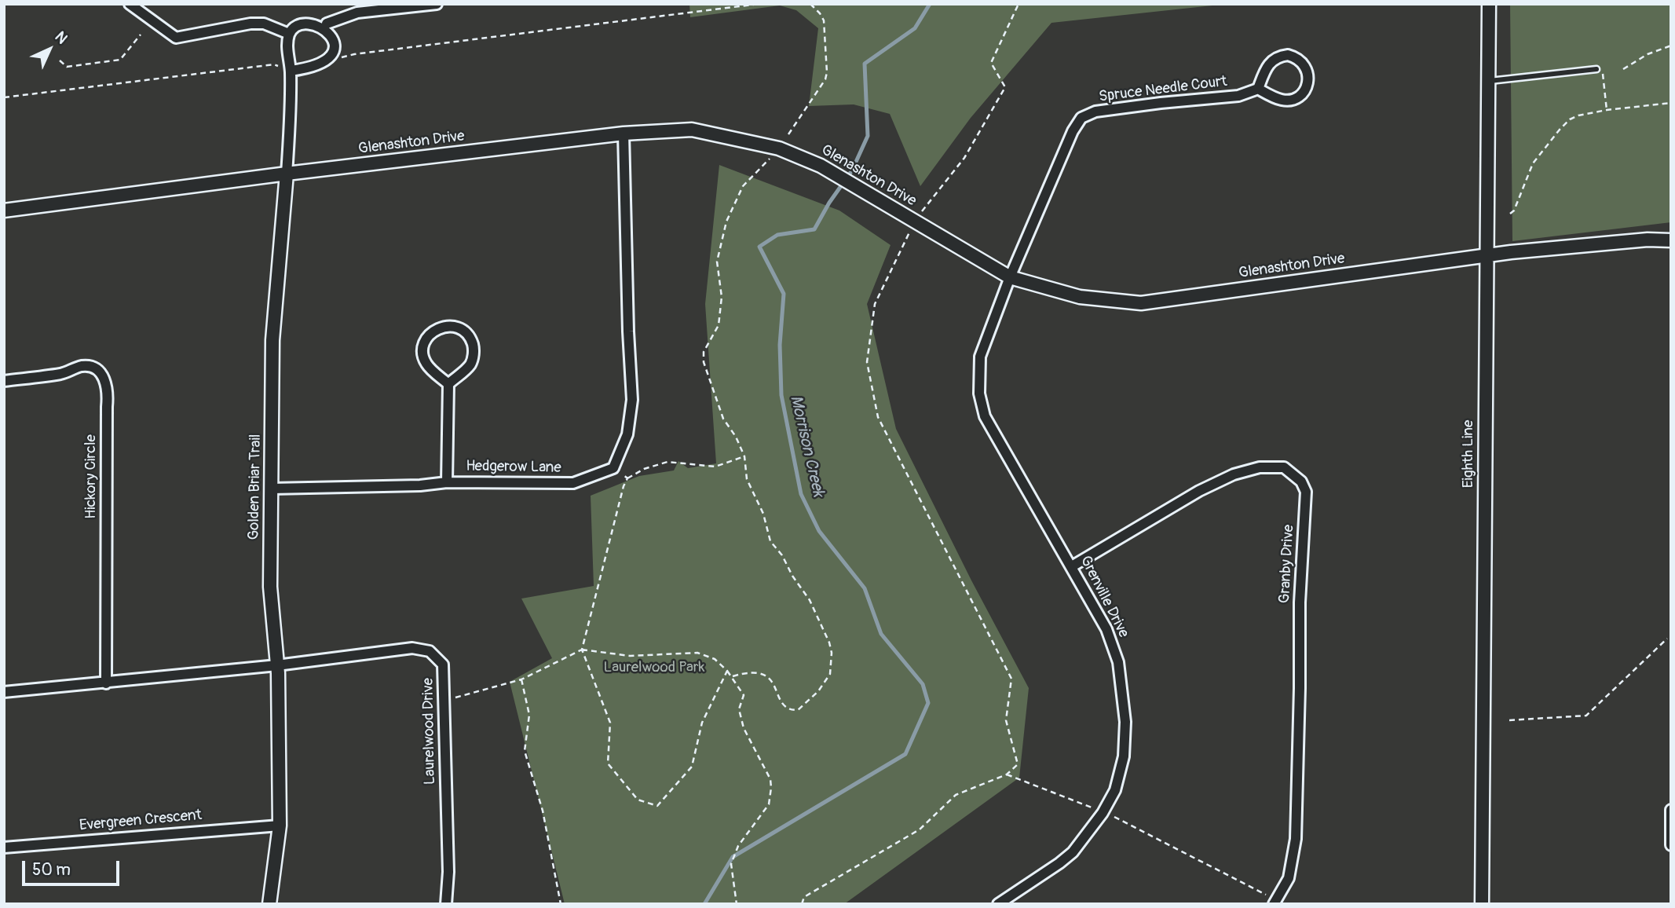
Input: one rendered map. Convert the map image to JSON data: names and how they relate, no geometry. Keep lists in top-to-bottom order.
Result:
{
  "streets": {
    "street": [
      "Spruce Needle Court",
      "Glenashton Drive",
      "Eighth Line",
      "Hedgerow Lane",
      "Hickory Circle",
      "Golden Briar Trail",
      "Granby Drive",
      "Grenville Drive",
      "Laurelwood Drive",
      "Evergreen Crescent"
    ]
  },
  "crossings": [
    ["Spruce Needle Court", "Glenashton Drive"],
    ["Spruce Needle Court", "Grenville Drive"],
    ["Glenashton Drive", "Eighth Line"],
    ["Glenashton Drive", "Hedgerow Lane"],
    ["Glenashton Drive", "Golden Briar Trail"],
    ["Glenashton Drive", "Grenville Drive"],
    ["Hedgerow Lane", "Golden Briar Trail"],
    ["Golden Briar Trail", "Laurelwood Drive"],
    ["Golden Briar Trail", "Evergreen Crescent"],
    ["Granby Drive", "Grenville Drive"]
  ],
  "water": ["Morrison Creek"],
  "parks": ["Laurelwood Park"],
  "scale_bar": "50 m",
  "north": "top right"
}
